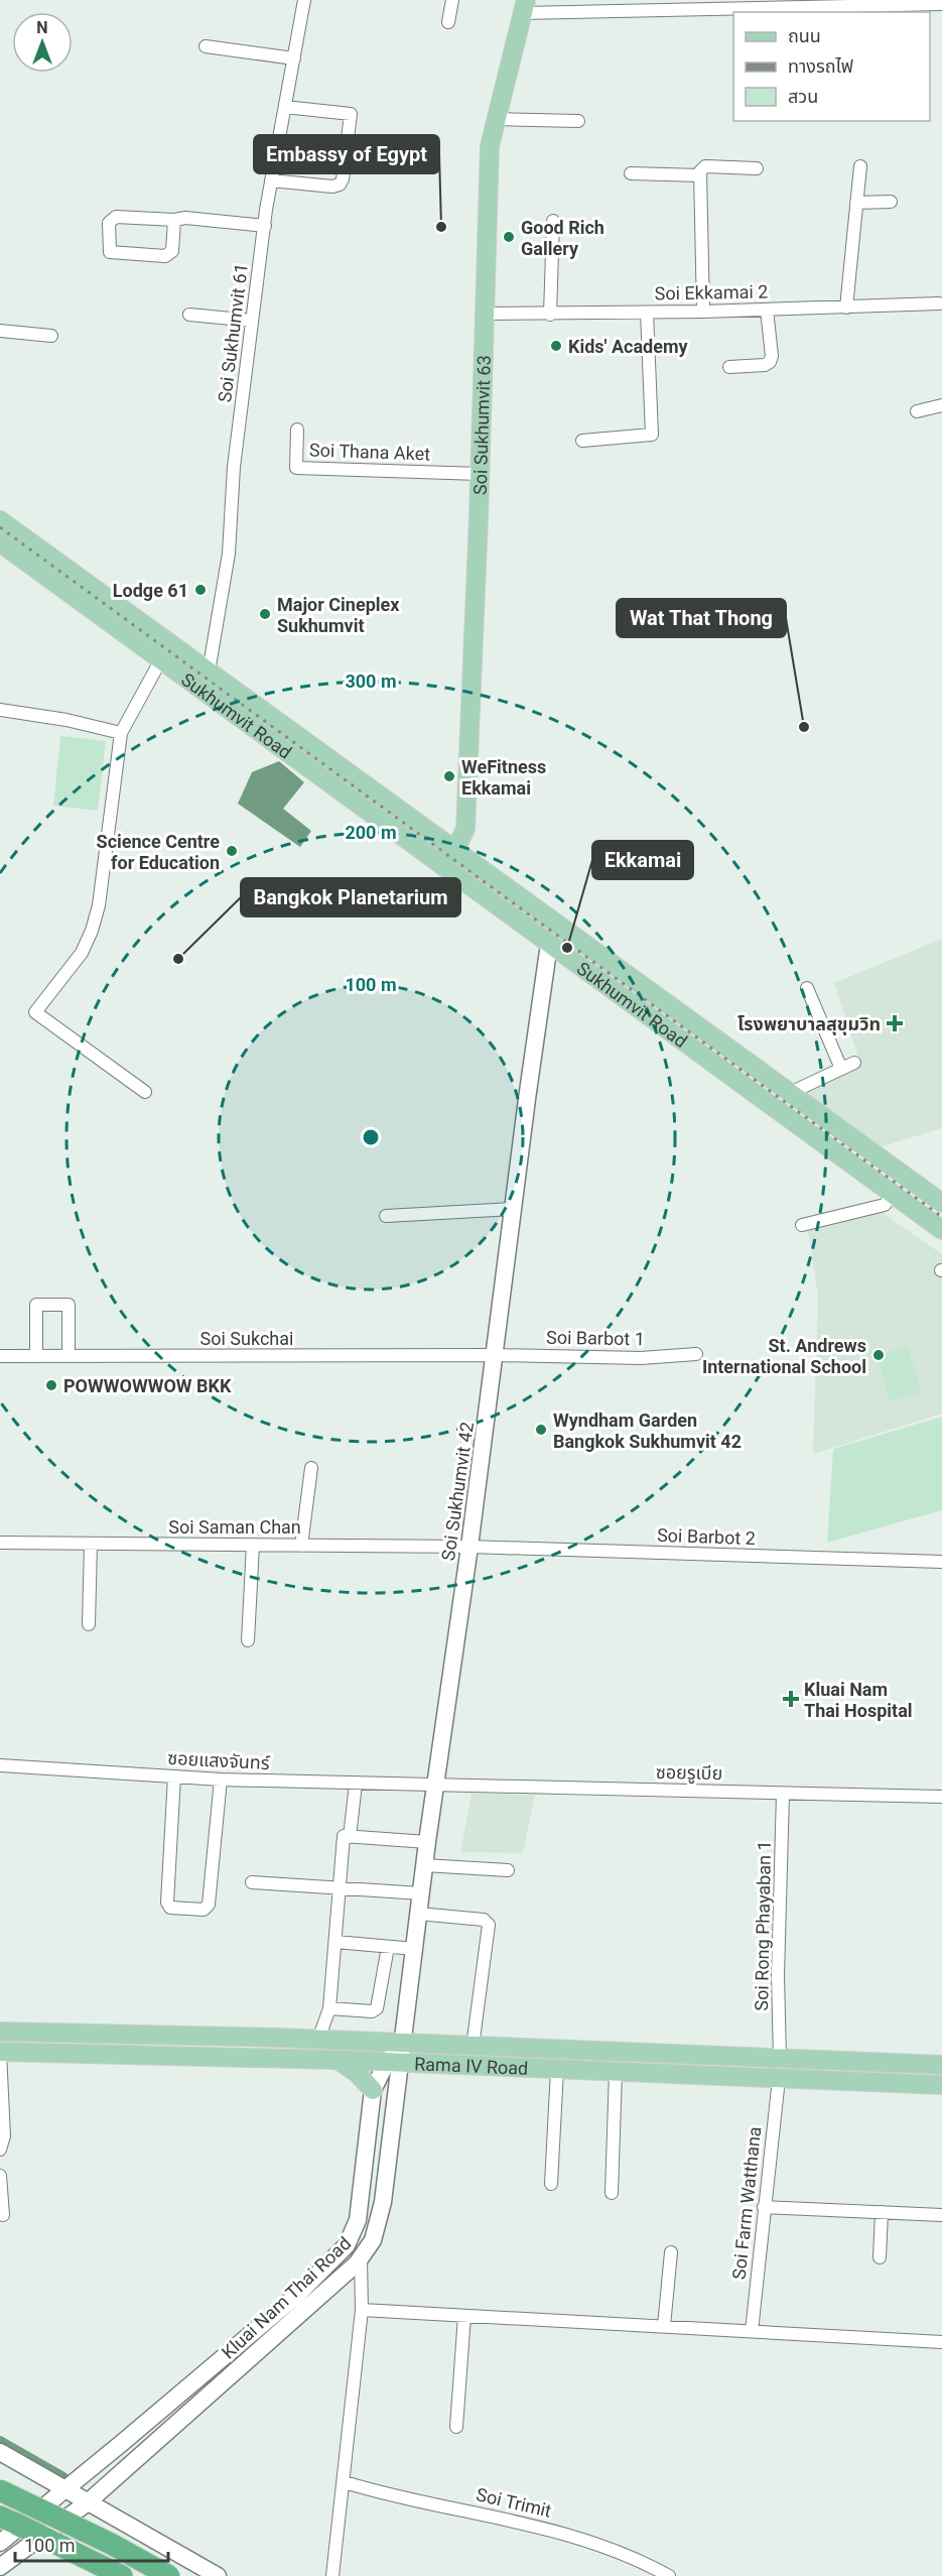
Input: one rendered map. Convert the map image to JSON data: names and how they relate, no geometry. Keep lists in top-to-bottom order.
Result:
{
  "streets": {
    "main road": [
      "Soi Sukhumvit 63",
      "Sukhumvit Road",
      "Soi Sukhumvit 42",
      "Rama IV Road",
      "Kluai Nam Thai Road"
    ],
    "street": [
      "Soi Ekkamai 2",
      "Soi Sukhumvit 61",
      "Soi Thana Aket",
      "Soi Sukchai",
      "Soi Barbot 1",
      "Soi Saman Chan",
      "Soi Barbot 2",
      "ซอยแสงจันทร์",
      "ซอยรูเบีย",
      "Soi Rong Phayaban 1",
      "Soi Farm Watthana",
      "Soi Trimit"
    ]
  },
  "crossings": [
    ["Soi Ekkamai 2", "Soi Sukhumvit 63"],
    ["Soi Sukhumvit 61", "Sukhumvit Road"],
    ["Soi Sukhumvit 63", "Soi Thana Aket"],
    ["Soi Sukhumvit 63", "Sukhumvit Road"],
    ["Sukhumvit Road", "Soi Sukhumvit 42"],
    ["Soi Sukchai", "Soi Barbot 1"],
    ["Soi Sukchai", "Soi Sukhumvit 42"],
    ["Soi Barbot 1", "Soi Sukhumvit 42"],
    ["Soi Sukhumvit 42", "Soi Saman Chan"],
    ["Soi Sukhumvit 42", "Soi Barbot 2"],
    ["Soi Sukhumvit 42", "ซอยแสงจันทร์"],
    ["Soi Sukhumvit 42", "ซอยรูเบีย"],
    ["Soi Sukhumvit 42", "Rama IV Road"],
    ["Soi Sukhumvit 42", "Kluai Nam Thai Road"],
    ["Soi Saman Chan", "Soi Barbot 2"],
    ["ซอยแสงจันทร์", "ซอยรูเบีย"],
    ["ซอยรูเบีย", "Soi Rong Phayaban 1"],
    ["Soi Rong Phayaban 1", "Rama IV Road"],
    ["Rama IV Road", "Soi Farm Watthana"],
    ["Rama IV Road", "Kluai Nam Thai Road"]
  ],
  "places": {
    "other": [
      "Embassy of Egypt",
      "Good Rich Gallery",
      "Kids' Academy",
      "Lodge 61",
      "Major Cineplex Sukhumvit",
      "Wat That Thong",
      "WeFitness Ekkamai",
      "Science Centre for Education",
      "Ekkamai",
      "Bangkok Planetarium",
      "St. Andrews International School",
      "POWWOWWOW BKK",
      "Wyndham Garden Bangkok Sukhumvit 42"
    ],
    "health": ["โรงพยาบาลสุขุมวิท", "Kluai Nam Thai Hospital"]
  },
  "legend": ["ถนน", "ทางรถไฟ", "สวน"],
  "scale_bar": "100 m",
  "north": "top",
  "rings": ["300 m", "200 m", "100 m"]
}
